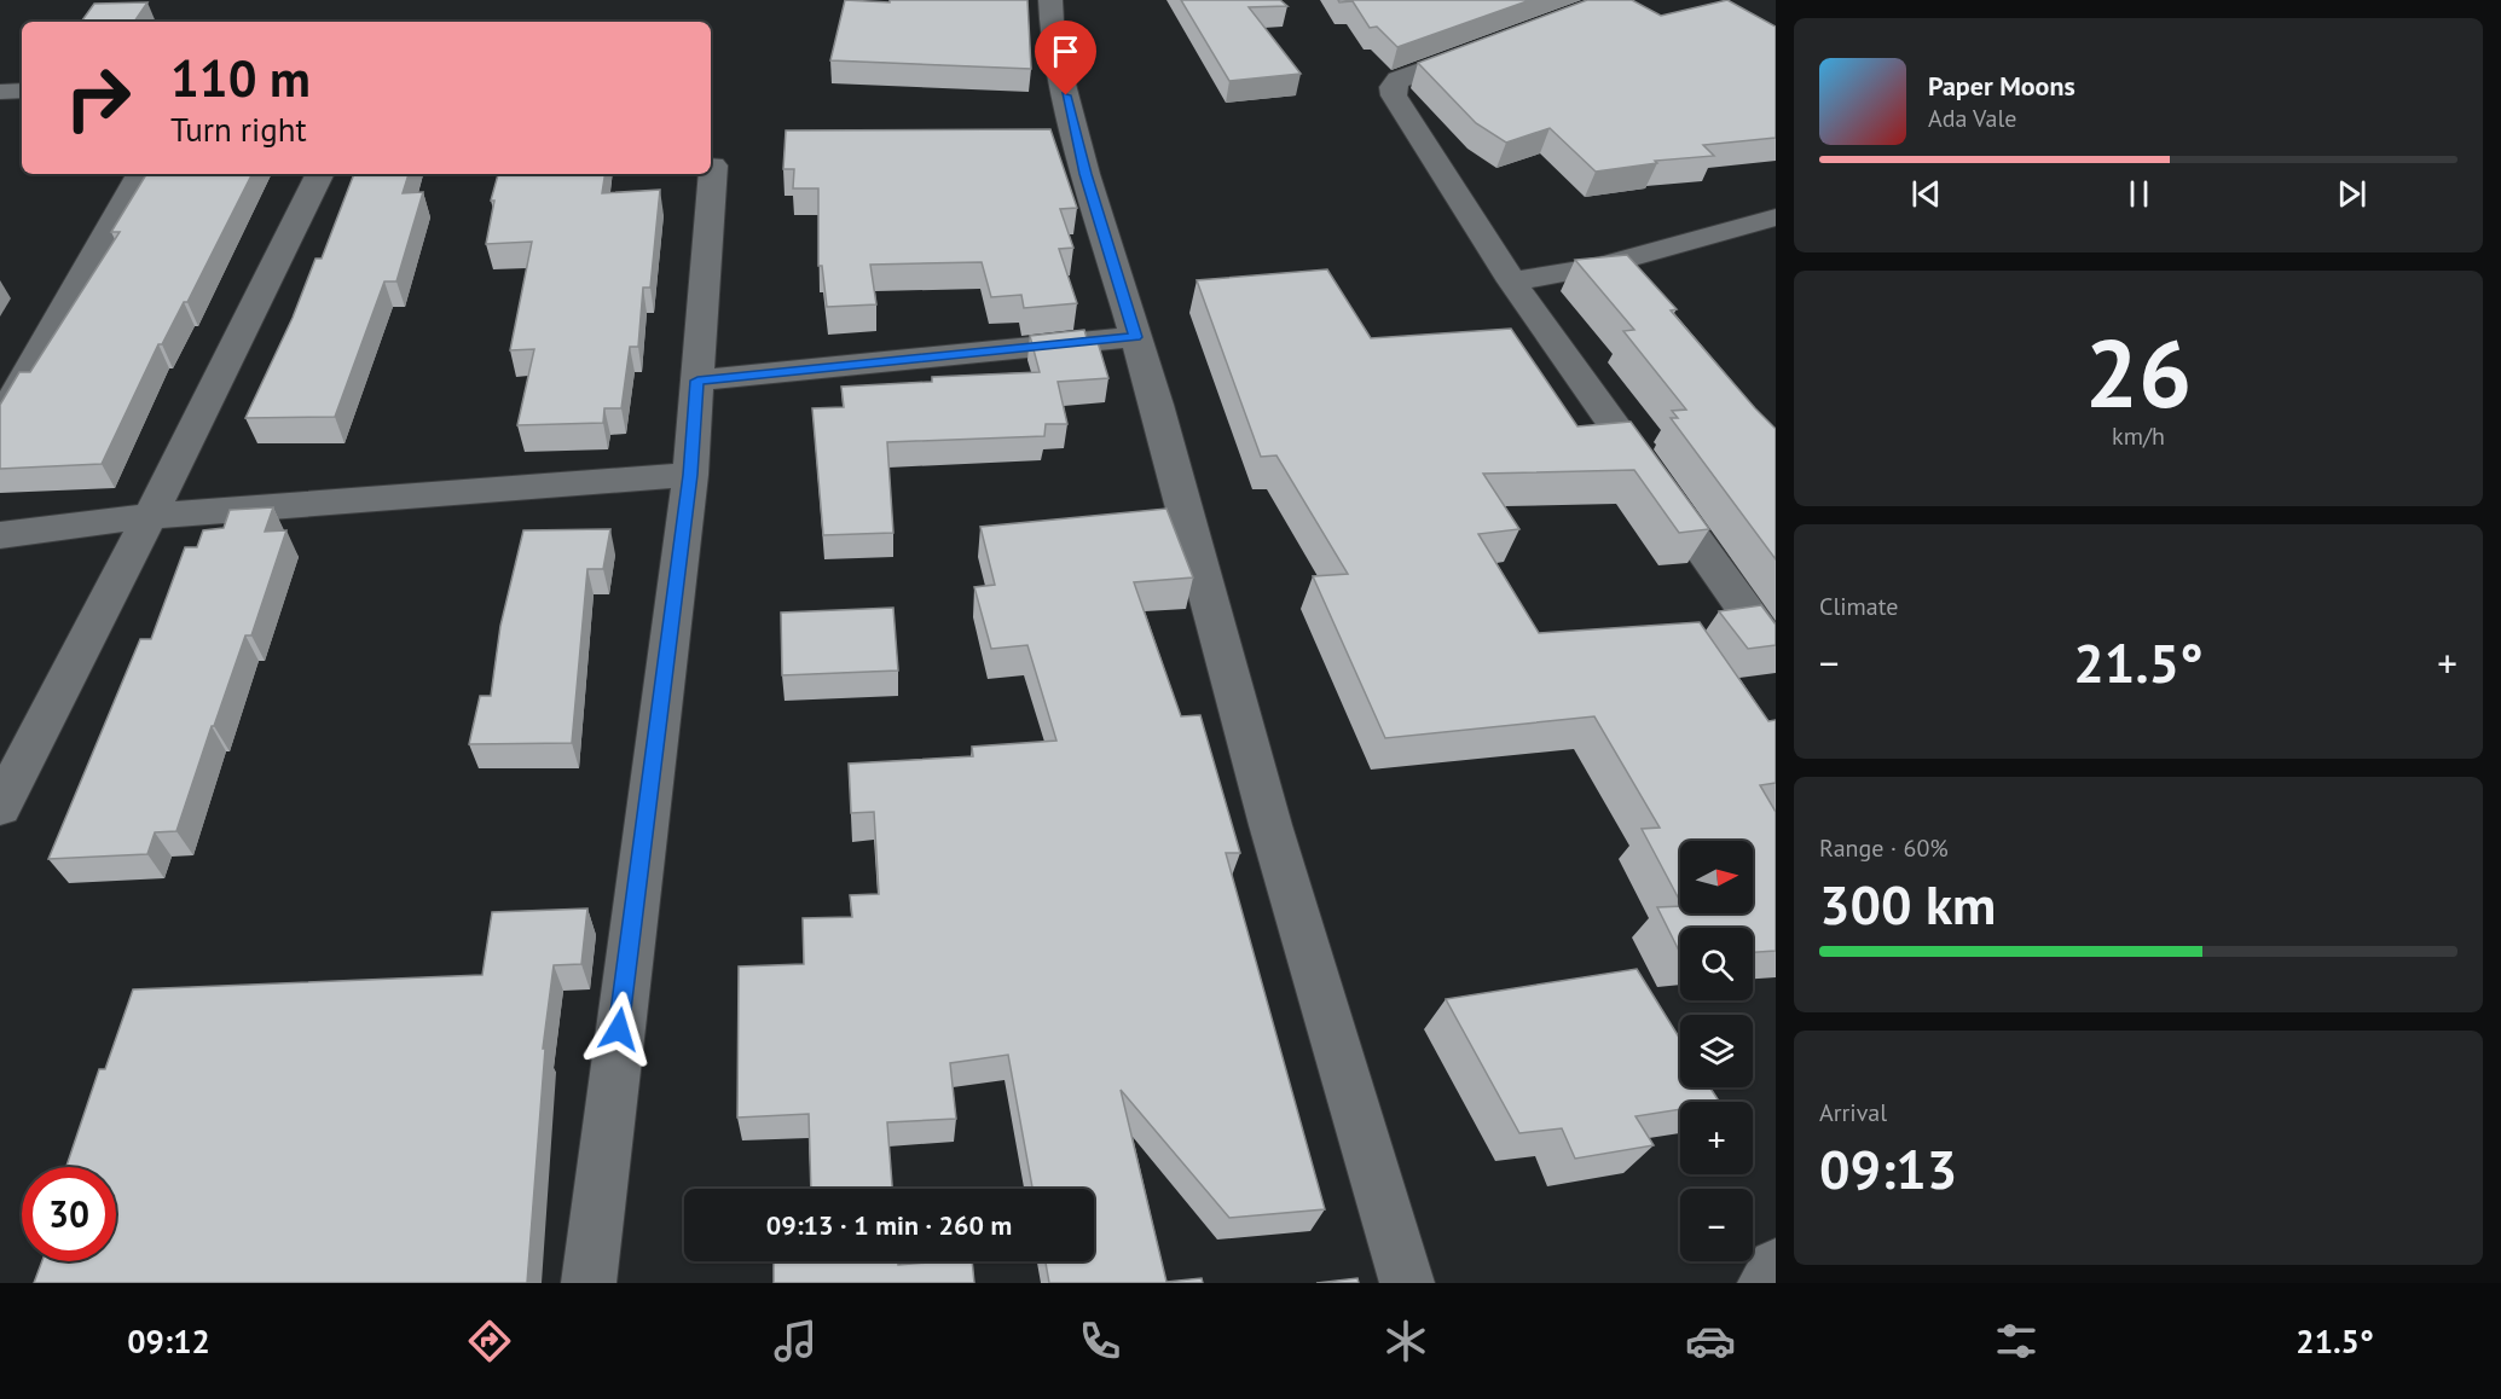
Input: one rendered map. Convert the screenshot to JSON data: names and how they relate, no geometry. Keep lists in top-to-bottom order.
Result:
{
  "north": "right",
  "page": {
    "turn": ["110 m", "Turn right"],
    "song": ["Paper Moons", "Ada Vale"],
    "tile": [
      ["26", "km/h"],
      "Climate",
      ["Range · 60%", "300 km"],
      ["Arrival", "09:13"]
    ],
    "heat": ["−", "21.5°", "+"],
    "map_buttons": ["+", "−"],
    "limit": "30",
    "trip": "09:13 · 1 min · 260 m",
    "tabs": ["09:12", "21.5°"]
  }
}
